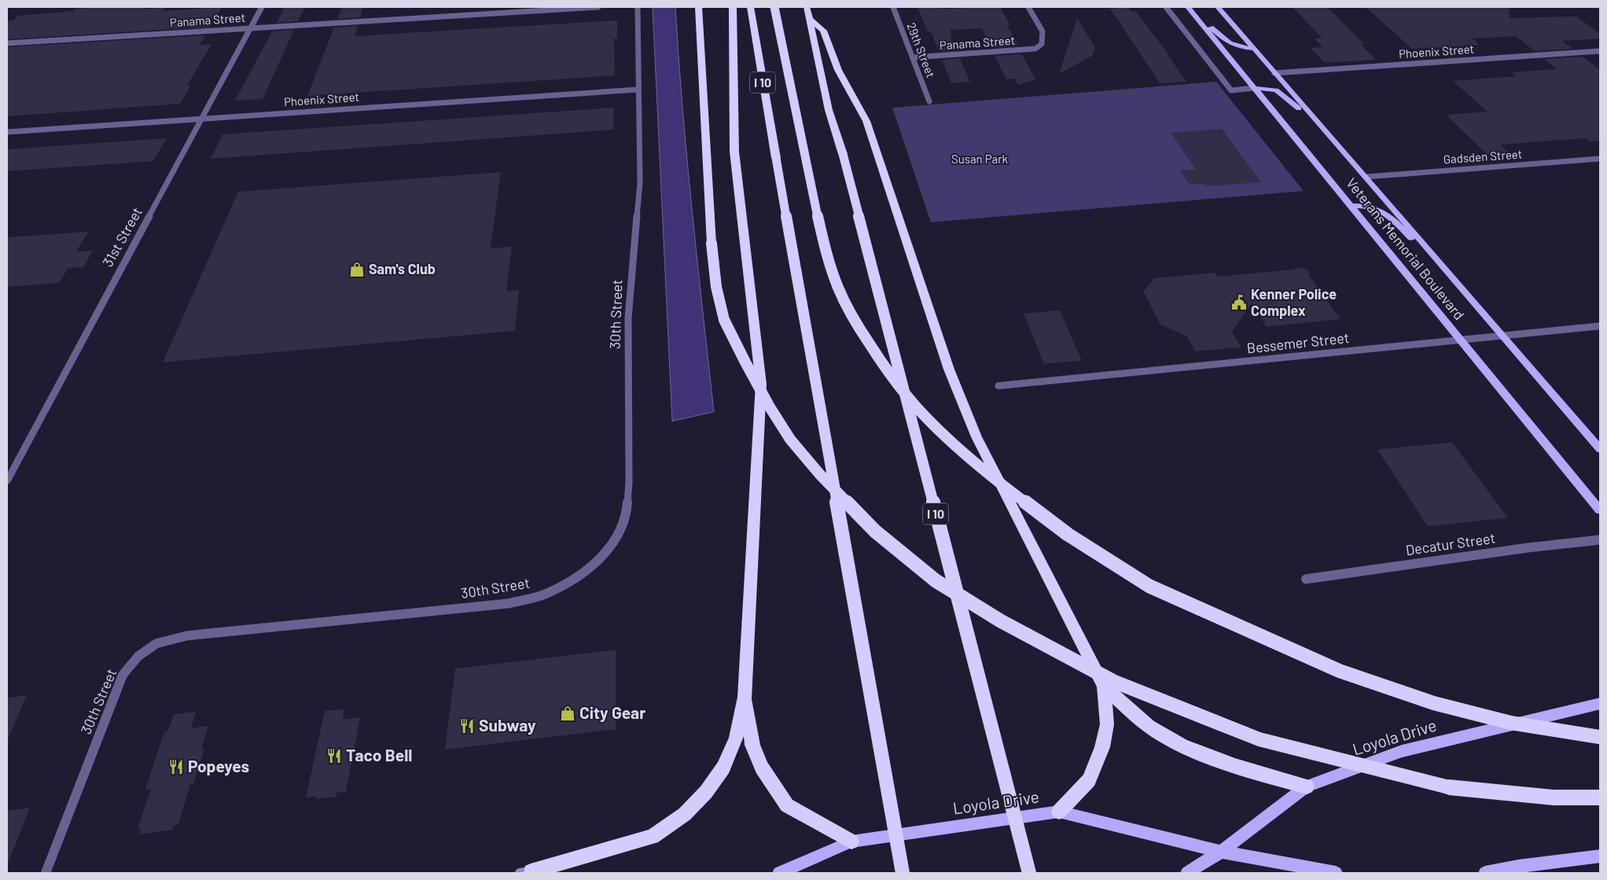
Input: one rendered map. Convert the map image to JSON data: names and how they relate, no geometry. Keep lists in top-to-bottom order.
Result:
{
  "streets": {
    "highway": ["I 10"],
    "main road": ["Veterans Memorial Boulevard", "Loyola Drive"],
    "street": [
      "Panama Street",
      "29th Street",
      "Phoenix Street",
      "Gadsden Street",
      "31st Street",
      "30th Street",
      "Bessemer Street",
      "Decatur Street"
    ]
  },
  "crossings": [
    ["Panama Street", "29th Street"],
    ["Panama Street", "31st Street"],
    ["Phoenix Street", "31st Street"],
    ["Phoenix Street", "Veterans Memorial Boulevard"],
    ["Phoenix Street", "30th Street"],
    ["Gadsden Street", "Veterans Memorial Boulevard"],
    ["Veterans Memorial Boulevard", "Bessemer Street"]
  ],
  "parks": ["Susan Park"],
  "places": {
    "shop": ["Sam's Club", "City Gear"],
    "public building": ["Kenner Police Complex"],
    "restaurant": ["Subway", "Taco Bell", "Popeyes"]
  }
}
